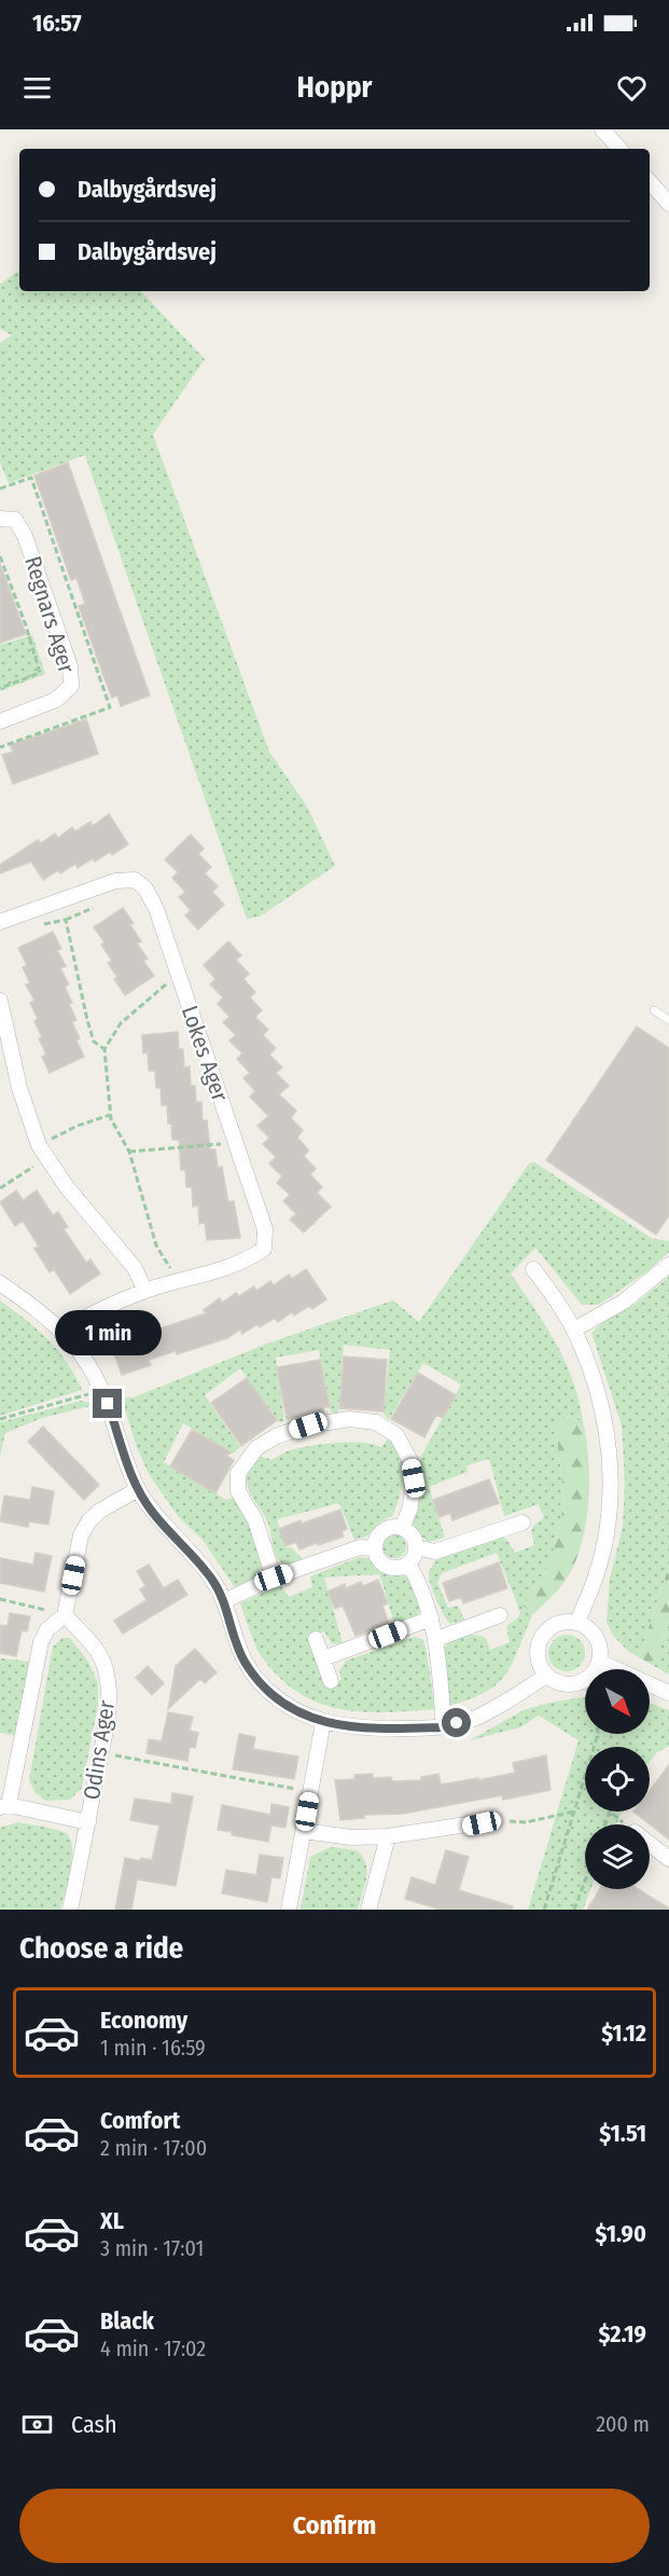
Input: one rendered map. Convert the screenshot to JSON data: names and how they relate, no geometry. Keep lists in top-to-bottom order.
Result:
{
  "streets": {
    "street": ["Regnars Ager", "Lokes Ager", "Odins Ager"]
  },
  "north": "bottom right",
  "page": {
    "status": "16:57",
    "header": "Hoppr",
    "banner": ["Dalbygårdsvej", "Dalbygårdsvej"],
    "bubble": "1 min",
    "heading": "Choose a ride",
    "list": [
      {
        "name": "Economy",
        "note": "1 min · 16:59",
        "value": "$1.12"
      },
      {
        "name": "Comfort",
        "note": "2 min · 17:00",
        "value": "$1.51"
      },
      {
        "name": "XL",
        "note": "3 min · 17:01",
        "value": "$1.90"
      },
      {
        "name": "Black",
        "note": "4 min · 17:02",
        "value": "$2.19"
      }
    ],
    "pay": ["Cash", "200 m"],
    "buttons": "Confirm"
  }
}
